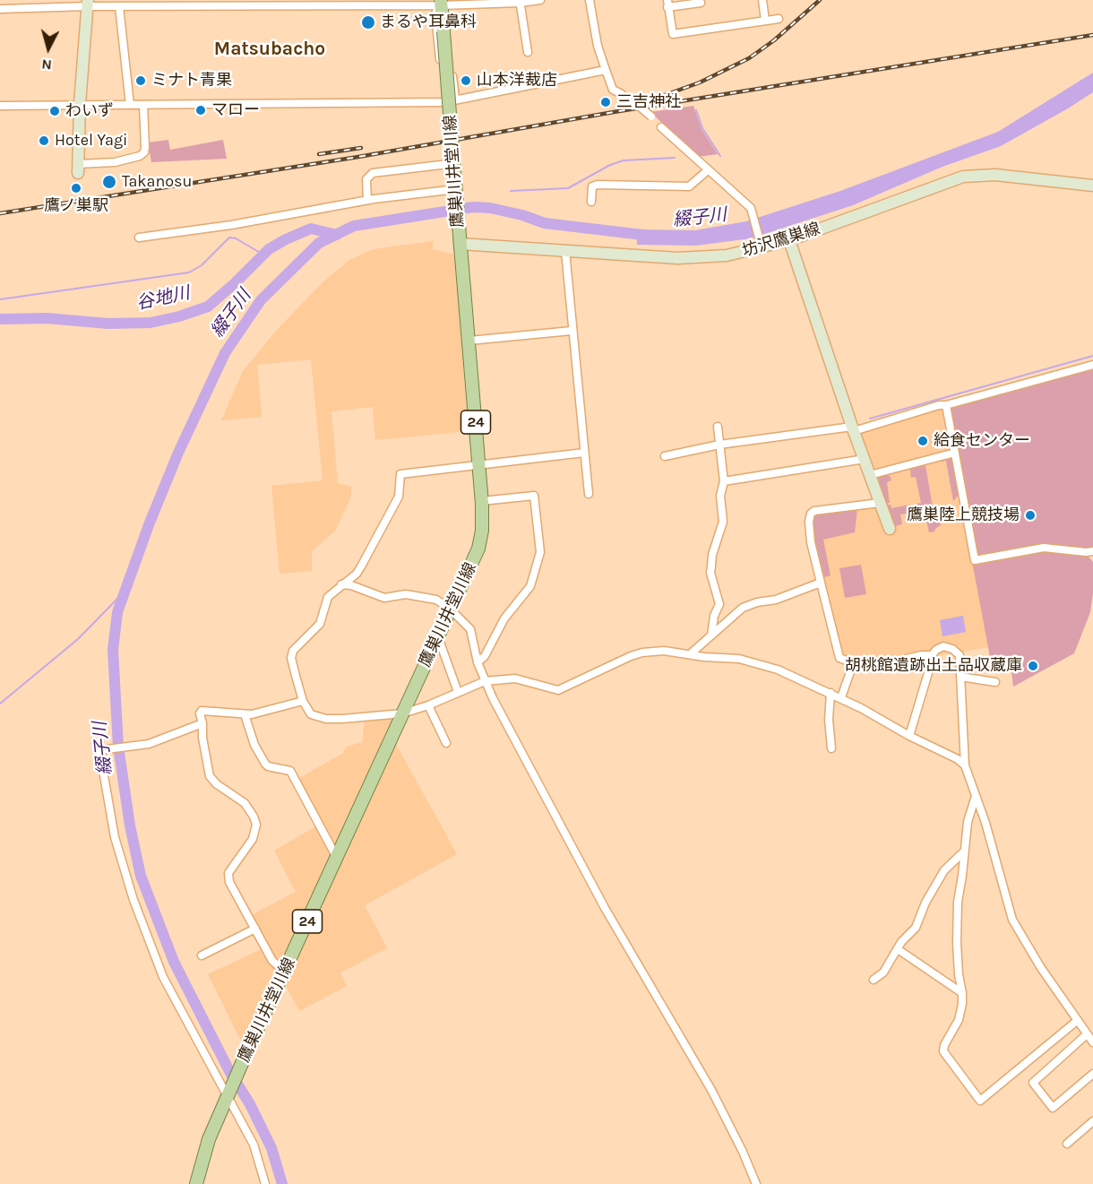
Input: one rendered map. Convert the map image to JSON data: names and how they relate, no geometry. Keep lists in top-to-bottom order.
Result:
{
  "streets": {
    "main road": ["鷹巣川井堂川線", "坊沢鷹巣線", "24"]
  },
  "crossings": [
    ["鷹巣川井堂川線", "坊沢鷹巣線"]
  ],
  "districts": ["Matsubacho"],
  "water": ["綴子川", "谷地川"],
  "places": [
    "まるや耳鼻科",
    "ミナト青果",
    "山本洋裁店",
    "三吉神社",
    "マロー",
    "わいず",
    "Hotel Yagi",
    "Takanosu",
    "鷹ノ巣駅",
    "給食センター",
    "鷹巣陸上競技場",
    "胡桃館遺跡出土品収蔵庫"
  ],
  "north": "bottom"
}
